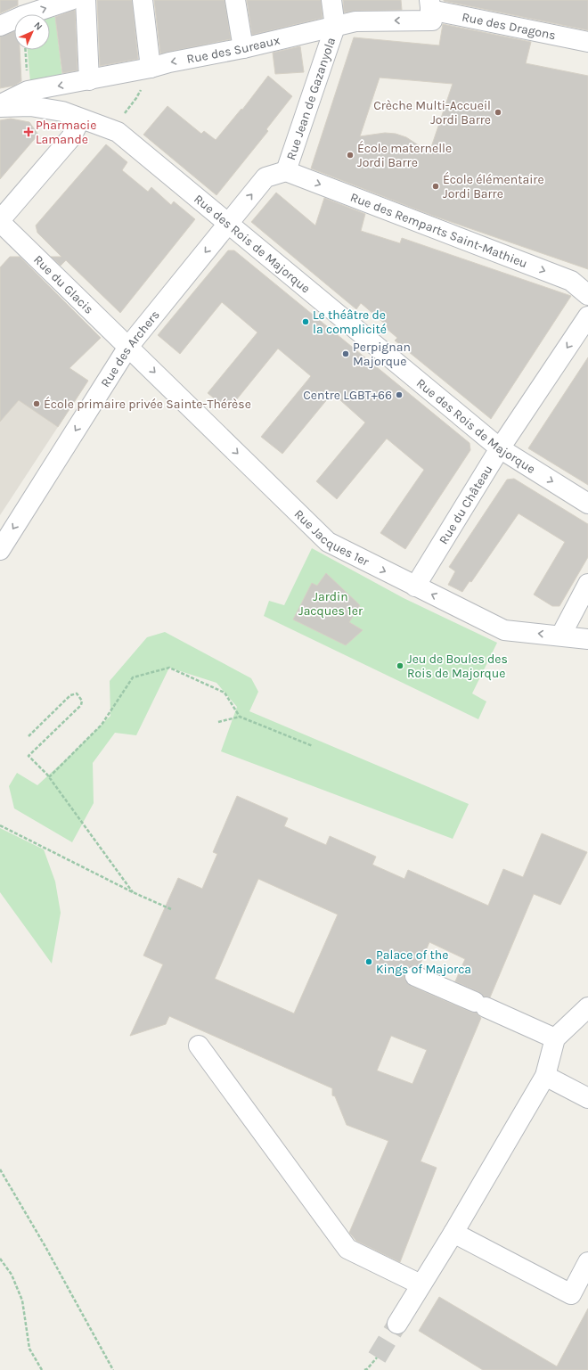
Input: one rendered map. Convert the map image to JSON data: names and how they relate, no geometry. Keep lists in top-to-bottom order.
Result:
{
  "streets": {
    "street": [
      "Rue des Dragons",
      "Rue des Sureaux",
      "Rue Jean de Gazanyola",
      "Rue des Remparts Saint-Mathieu",
      "Rue des Rois de Majorque",
      "Rue du Glacis",
      "Rue des Archers",
      "Rue du Château",
      "Rue Jacques 1er"
    ]
  },
  "crossings": [
    ["Rue des Dragons", "Rue des Sureaux"],
    ["Rue des Sureaux", "Rue Jean de Gazanyola"],
    ["Rue des Sureaux", "Rue des Rois de Majorque"],
    ["Rue Jean de Gazanyola", "Rue des Remparts Saint-Mathieu"],
    ["Rue Jean de Gazanyola", "Rue des Archers"],
    ["Rue des Remparts Saint-Mathieu", "Rue des Archers"],
    ["Rue des Rois de Majorque", "Rue des Archers"],
    ["Rue des Rois de Majorque", "Rue du Château"],
    ["Rue du Glacis", "Rue des Archers"],
    ["Rue du Glacis", "Rue Jacques 1er"],
    ["Rue des Archers", "Rue Jacques 1er"],
    ["Rue du Château", "Rue Jacques 1er"]
  ],
  "one_way": ["Rue des Sureaux", "Rue des Remparts Saint-Mathieu", "Rue du Château"],
  "parks": ["Jardin Jacques 1er"],
  "places": {
    "other": [
      "Crèche Multi-Accueil Jordi Barre",
      "École maternelle Jordi Barre",
      "École élémentaire Jordi Barre",
      "Le théâtre de la complicité",
      "Perpignan Majorque",
      "Centre LGBT+66",
      "École primaire privée Sainte-Thérèse",
      "Jeu de Boules des Rois de Majorque",
      "Palace of the Kings of Majorca"
    ],
    "health": ["Pharmacie Lamande"]
  },
  "north": "top right"
}
